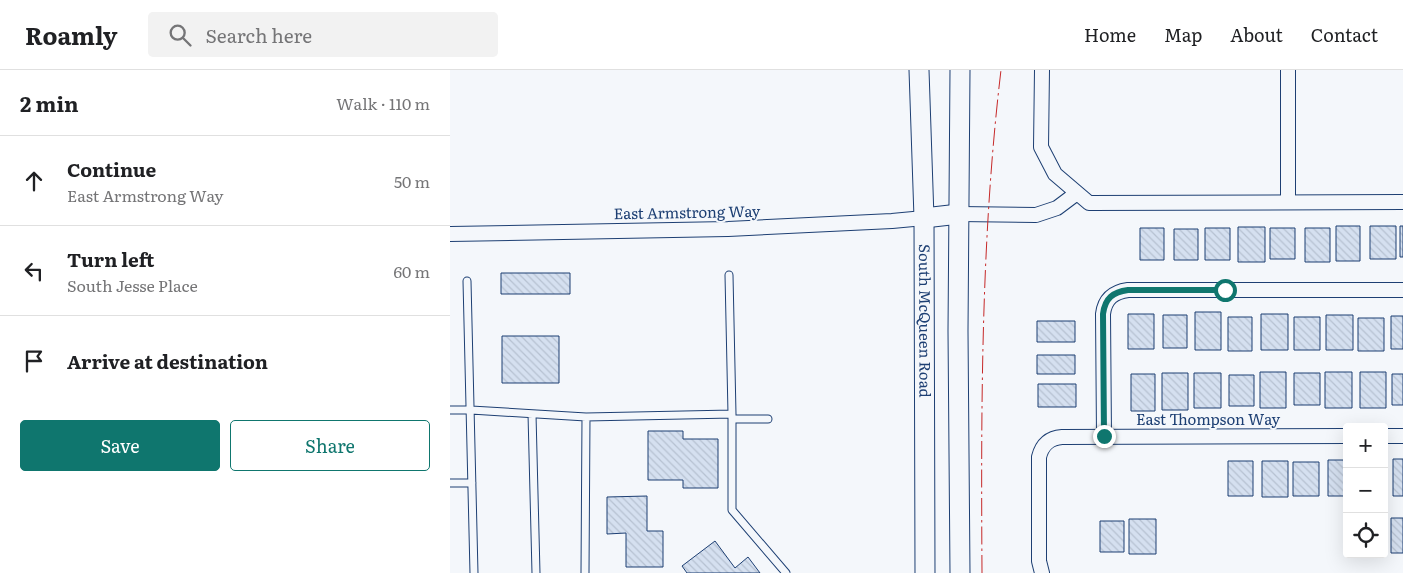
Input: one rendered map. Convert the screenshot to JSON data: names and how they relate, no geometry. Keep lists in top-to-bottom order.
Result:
{
  "streets": {
    "main road": ["South McQueen Road"],
    "street": ["East Armstrong Way", "East Thompson Way"]
  },
  "crossings": [
    ["East Armstrong Way", "South McQueen Road"]
  ],
  "page": {
    "header": "Roamly",
    "search": "Search here",
    "nav": [
      "Home",
      "Map",
      "About",
      "Contact"
    ],
    "heading": ["2 min", "Walk · 110 m"],
    "list": [
      ["Continue", "East Armstrong Way", "50 m"],
      ["Turn left", "South Jesse Place", "60 m"],
      "Arrive at destination"
    ],
    "buttons": ["Save", "Share"],
    "map_buttons": ["+", "−"]
  }
}
